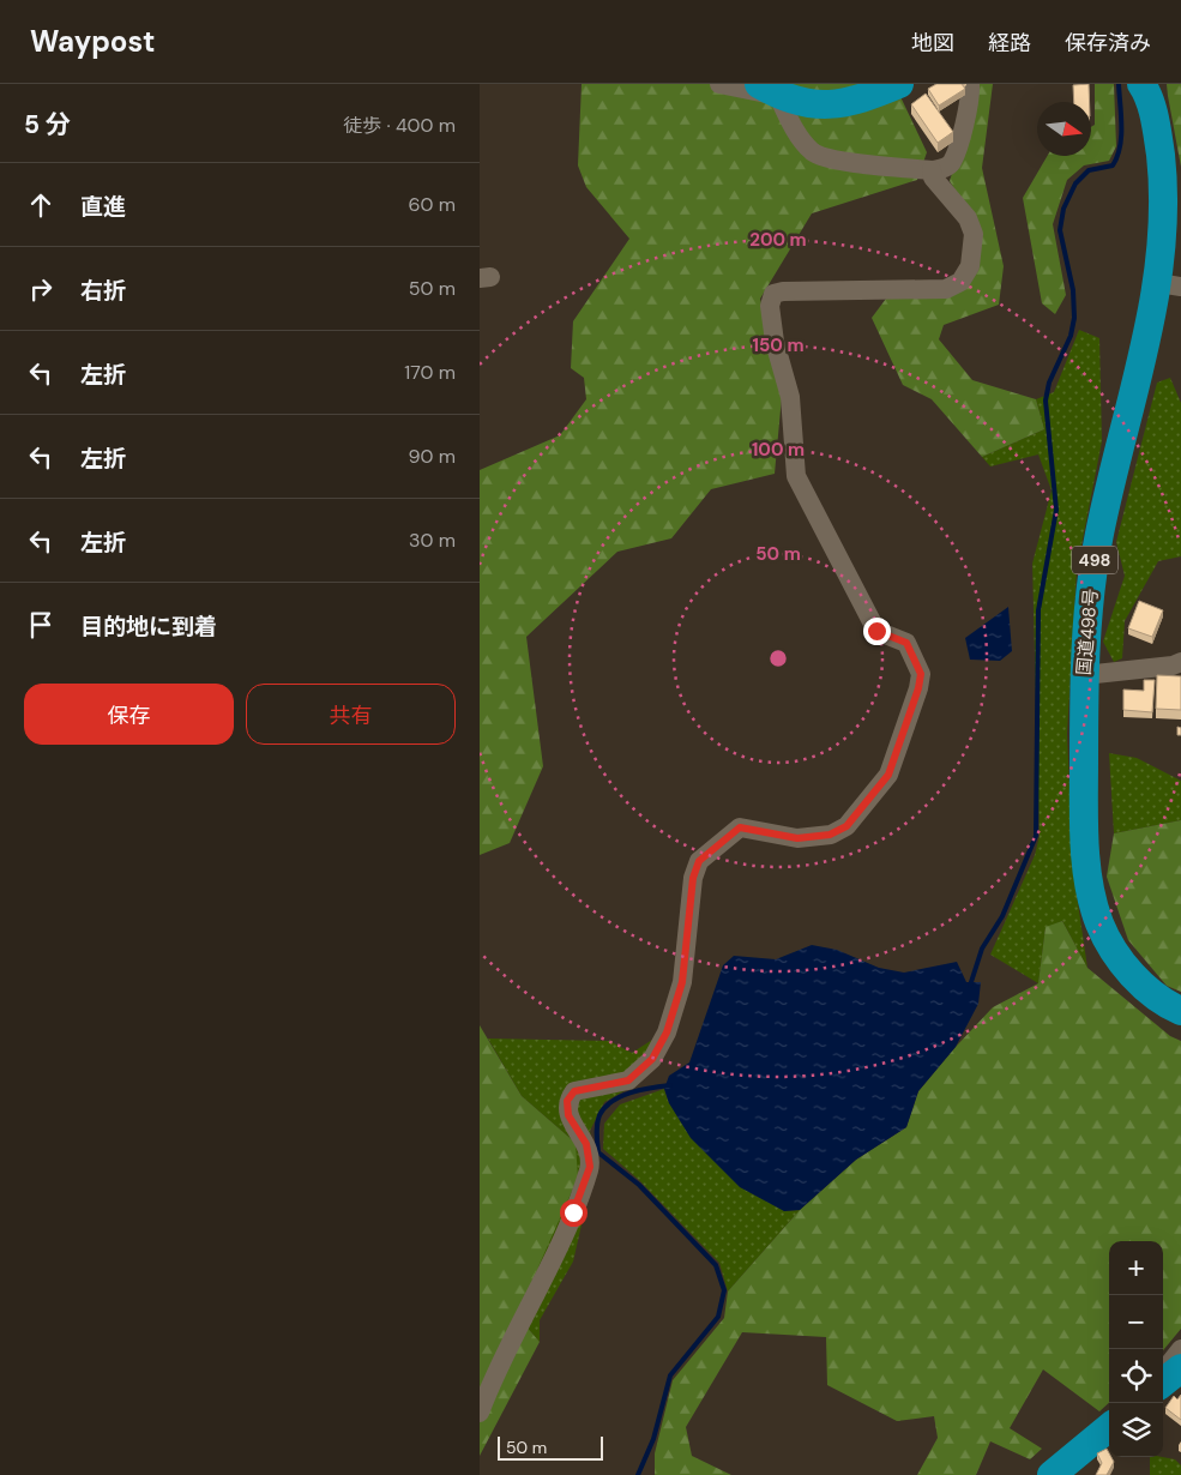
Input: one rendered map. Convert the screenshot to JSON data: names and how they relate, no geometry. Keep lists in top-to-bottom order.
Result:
{
  "streets": {
    "highway": ["498", "国道498号"]
  },
  "scale_bar": "50 m",
  "north": "right",
  "page": {
    "header": "Waypost",
    "nav": ["地図", "経路", "保存済み"],
    "heading": ["5 分", "徒歩 · 400 m"],
    "list": [
      ["直進", "60 m"],
      ["右折", "50 m"],
      ["左折", "170 m"],
      ["左折", "90 m"],
      ["左折", "30 m"],
      "目的地に到着"
    ],
    "buttons": ["保存", "共有"],
    "map_buttons": ["+", "−"],
    "scale": "50 m"
  },
  "rings": [
    "200 m",
    "150 m",
    "100 m",
    "50 m"
  ]
}
